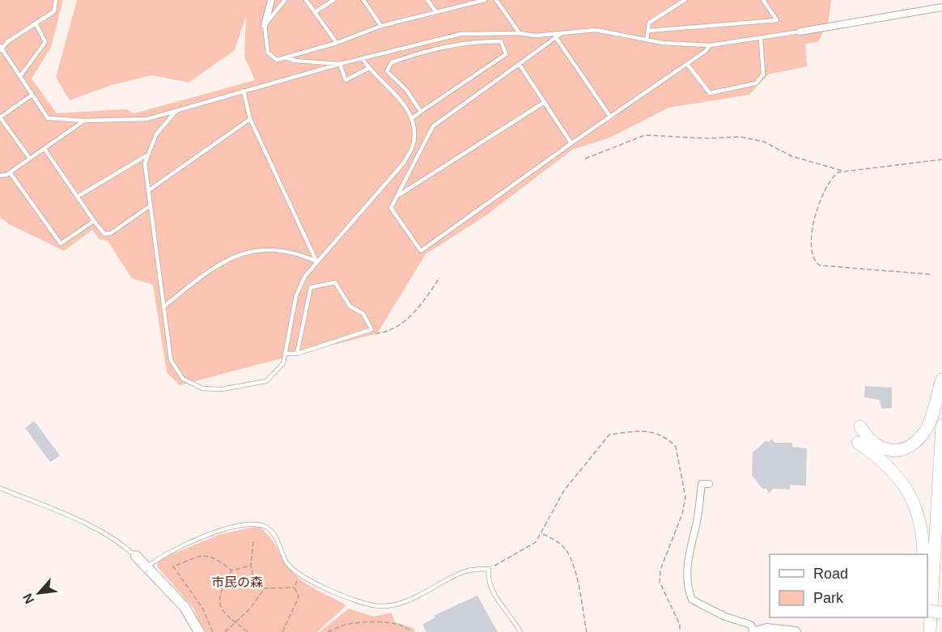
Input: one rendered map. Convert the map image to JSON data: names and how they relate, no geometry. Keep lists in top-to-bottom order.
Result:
{
  "parks": ["市民の森"],
  "legend": ["Road", "Park"],
  "north": "bottom left"
}
